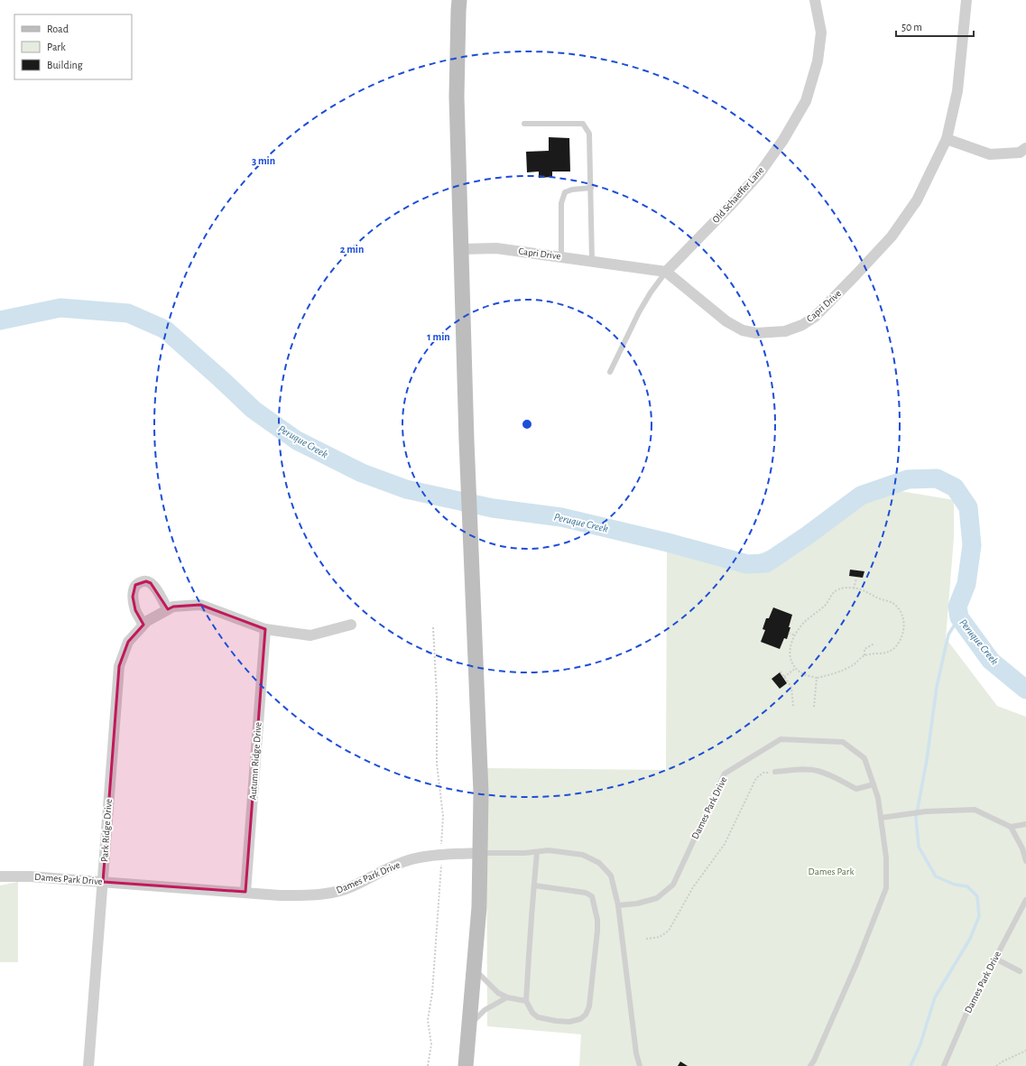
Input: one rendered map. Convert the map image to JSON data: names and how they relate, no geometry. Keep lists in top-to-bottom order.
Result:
{
  "streets": {
    "street": [
      "Old Schaeffer Lane",
      "Capri Drive",
      "Autumn Ridge Drive",
      "Dames Park Drive",
      "Park Ridge Drive"
    ]
  },
  "crossings": [
    ["Old Schaeffer Lane", "Capri Drive"],
    ["Autumn Ridge Drive", "Dames Park Drive"],
    ["Autumn Ridge Drive", "Park Ridge Drive"],
    ["Dames Park Drive", "Park Ridge Drive"]
  ],
  "water": ["Peruque Creek"],
  "parks": ["Dames Park"],
  "legend": ["Road", "Park", "Building"],
  "scale_bar": "50 m",
  "rings": ["3 min", "2 min", "1 min"]
}
